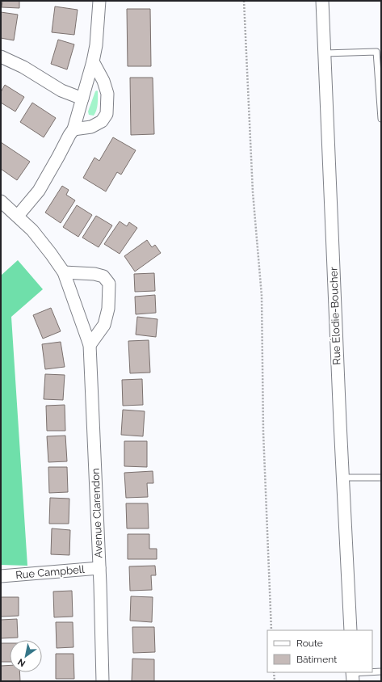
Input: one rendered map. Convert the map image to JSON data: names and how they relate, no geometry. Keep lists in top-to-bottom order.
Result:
{
  "streets": {
    "street": ["Rue Élodie-Boucher", "Avenue Clarendon", "Rue Campbell"]
  },
  "crossings": [
    ["Avenue Clarendon", "Rue Campbell"]
  ],
  "legend": ["Route", "Bâtiment"],
  "north": "bottom left"
}
